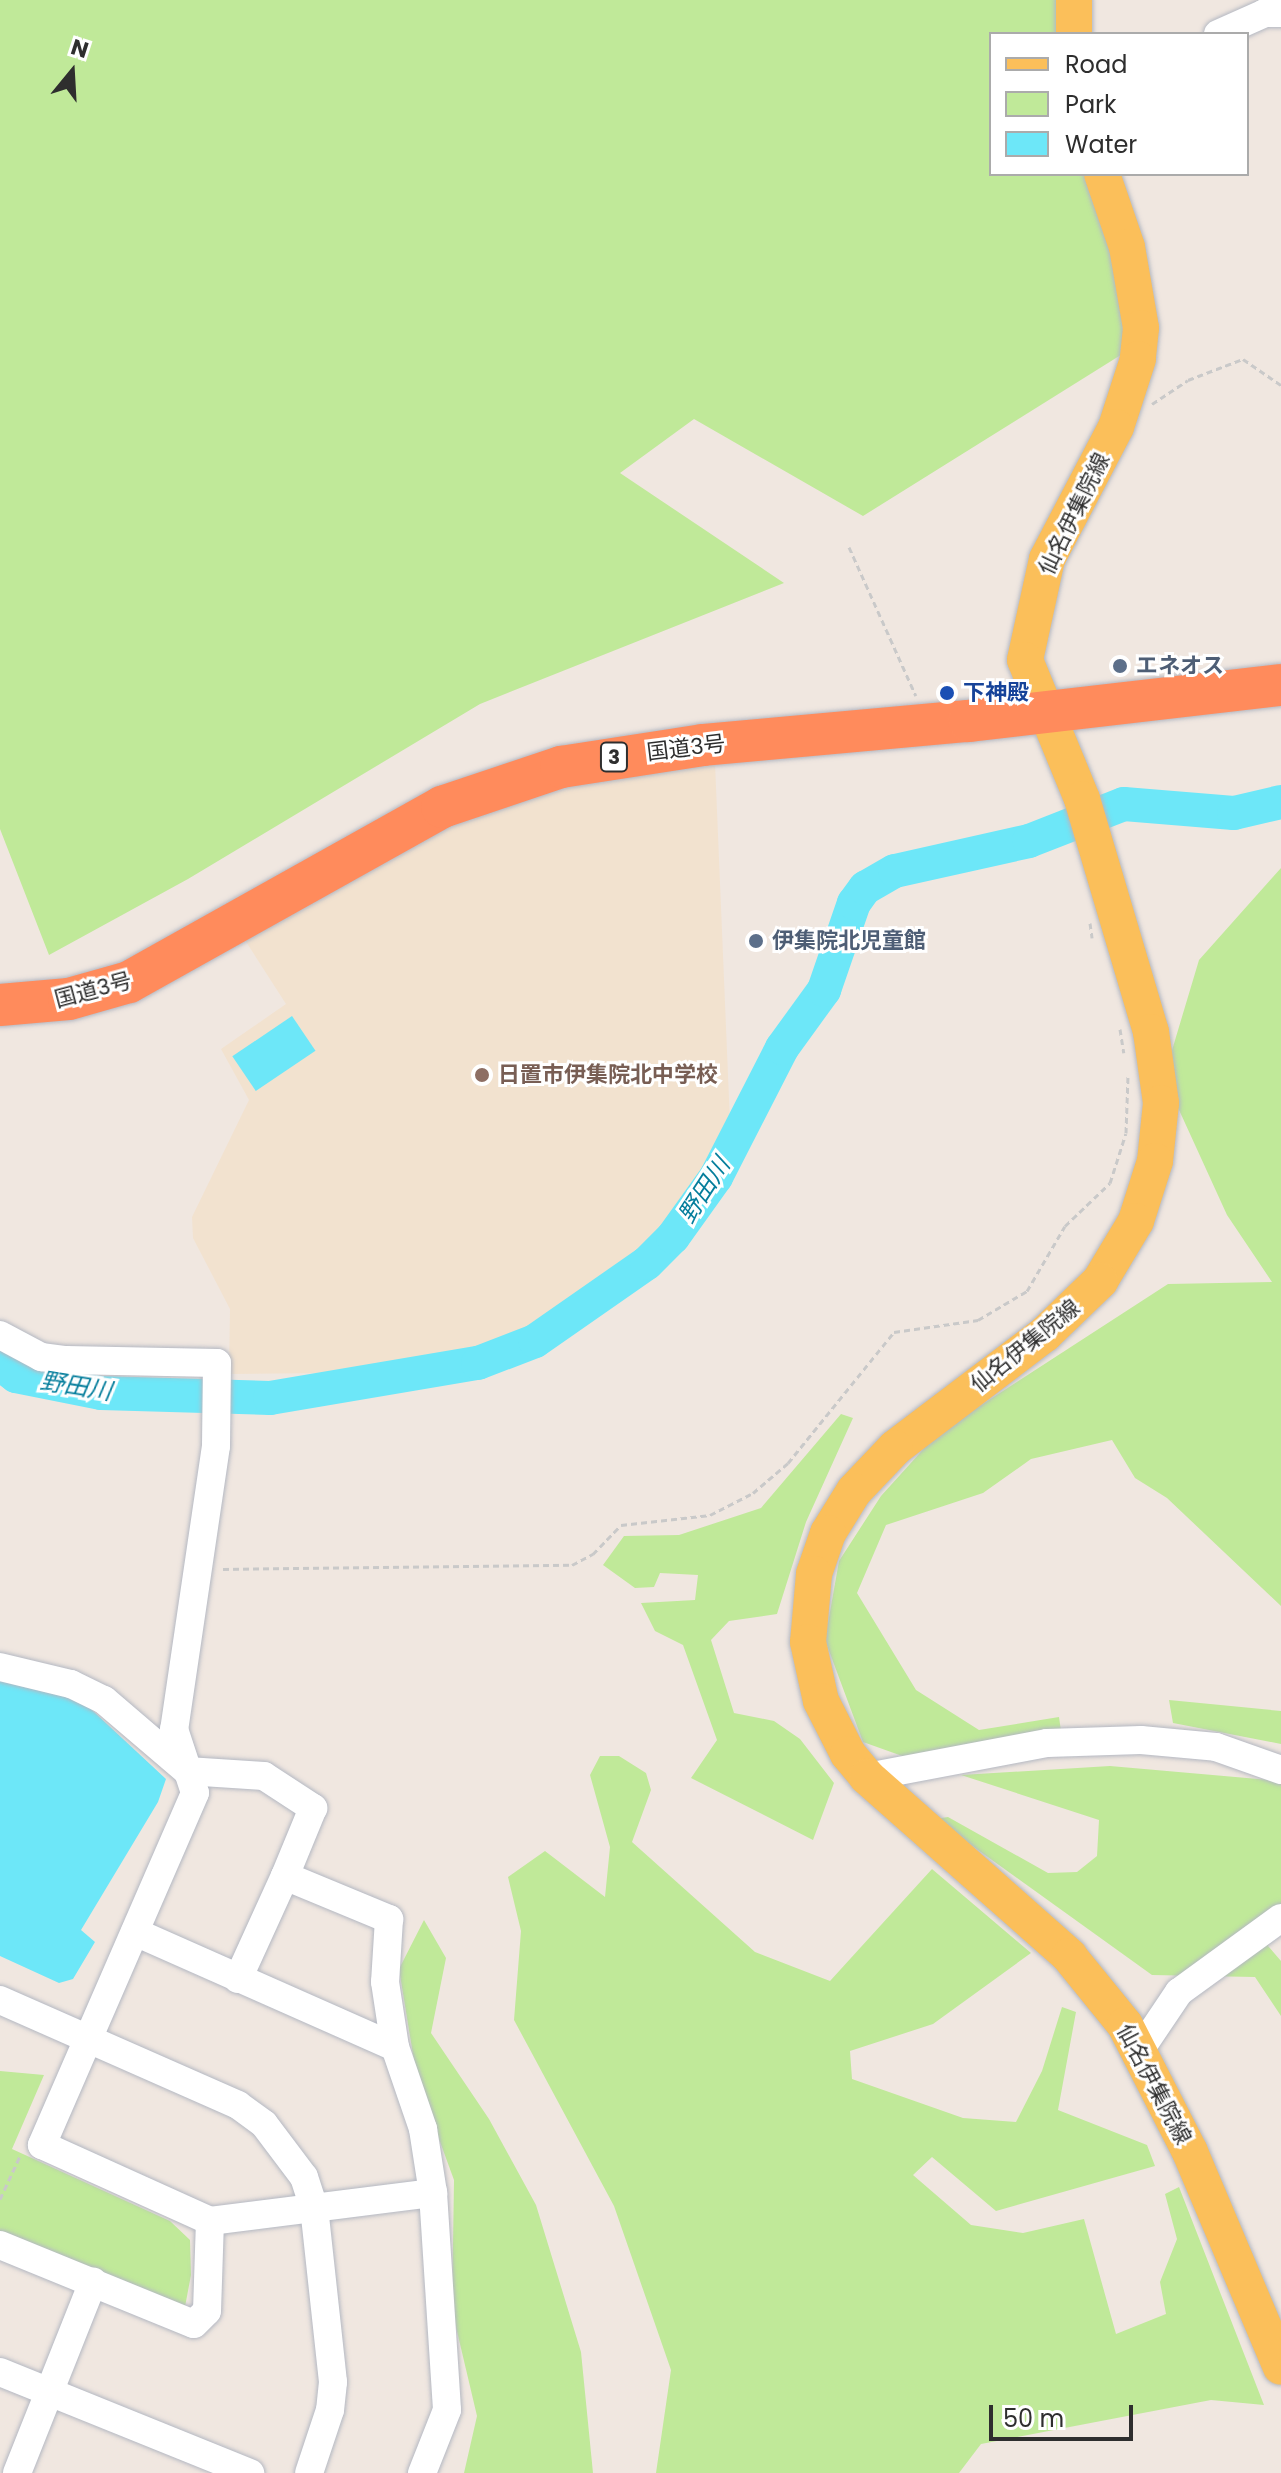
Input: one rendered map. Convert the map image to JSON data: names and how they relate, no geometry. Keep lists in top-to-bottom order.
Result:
{
  "streets": {
    "highway": ["国道3号", "3"],
    "main road": ["仙名伊集院線"]
  },
  "crossings": [
    ["仙名伊集院線", "国道3号"]
  ],
  "water": ["野田川"],
  "places": [
    "エネオス",
    "下神殿",
    "伊集院北児童館",
    "日置市伊集院北中学校"
  ],
  "legend": ["Road", "Park", "Water"],
  "scale_bar": "50 m",
  "north": "top"
}
